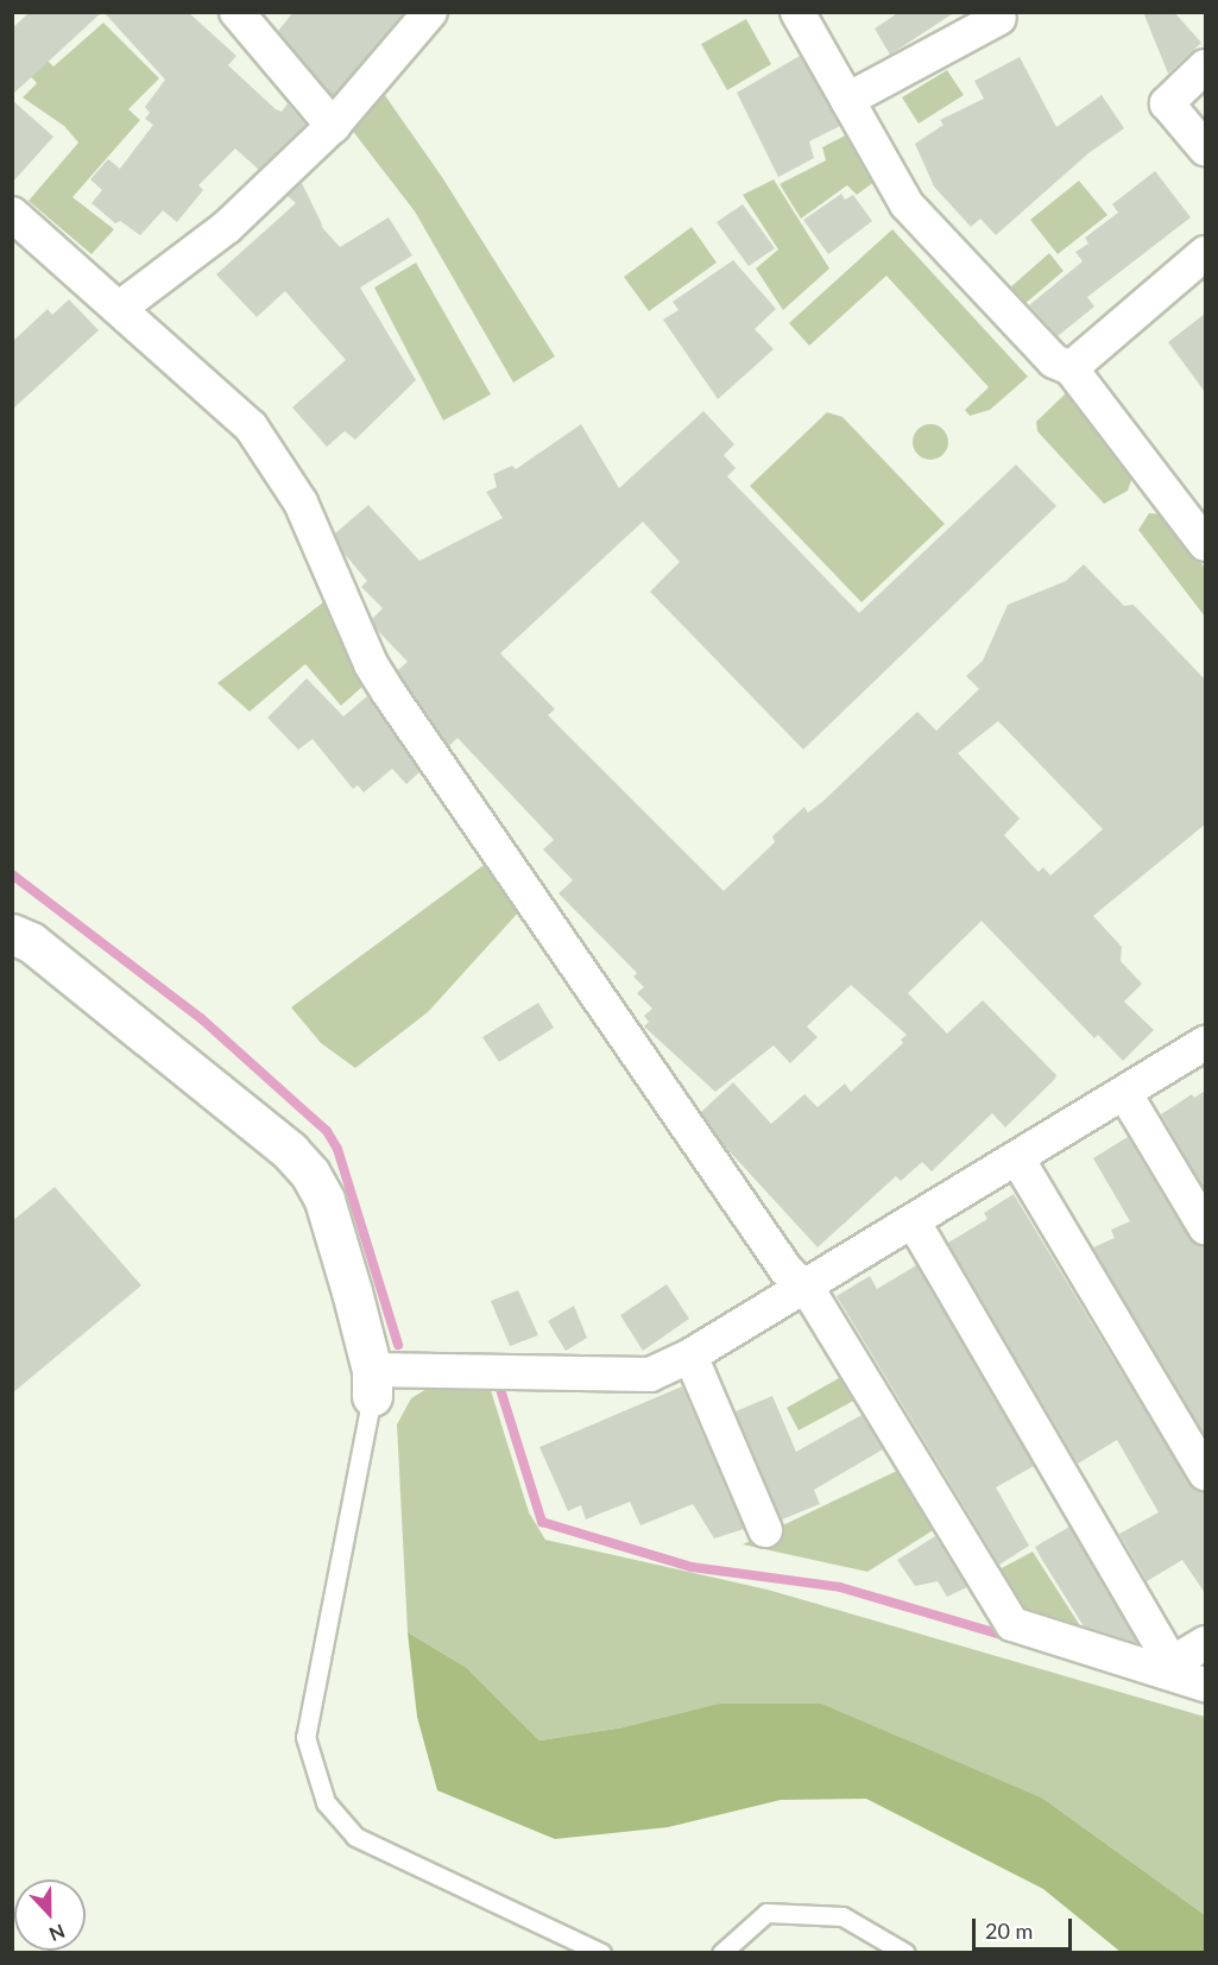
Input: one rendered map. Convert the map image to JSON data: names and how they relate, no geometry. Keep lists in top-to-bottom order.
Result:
{
  "scale_bar": "20 m",
  "north": "bottom"
}
